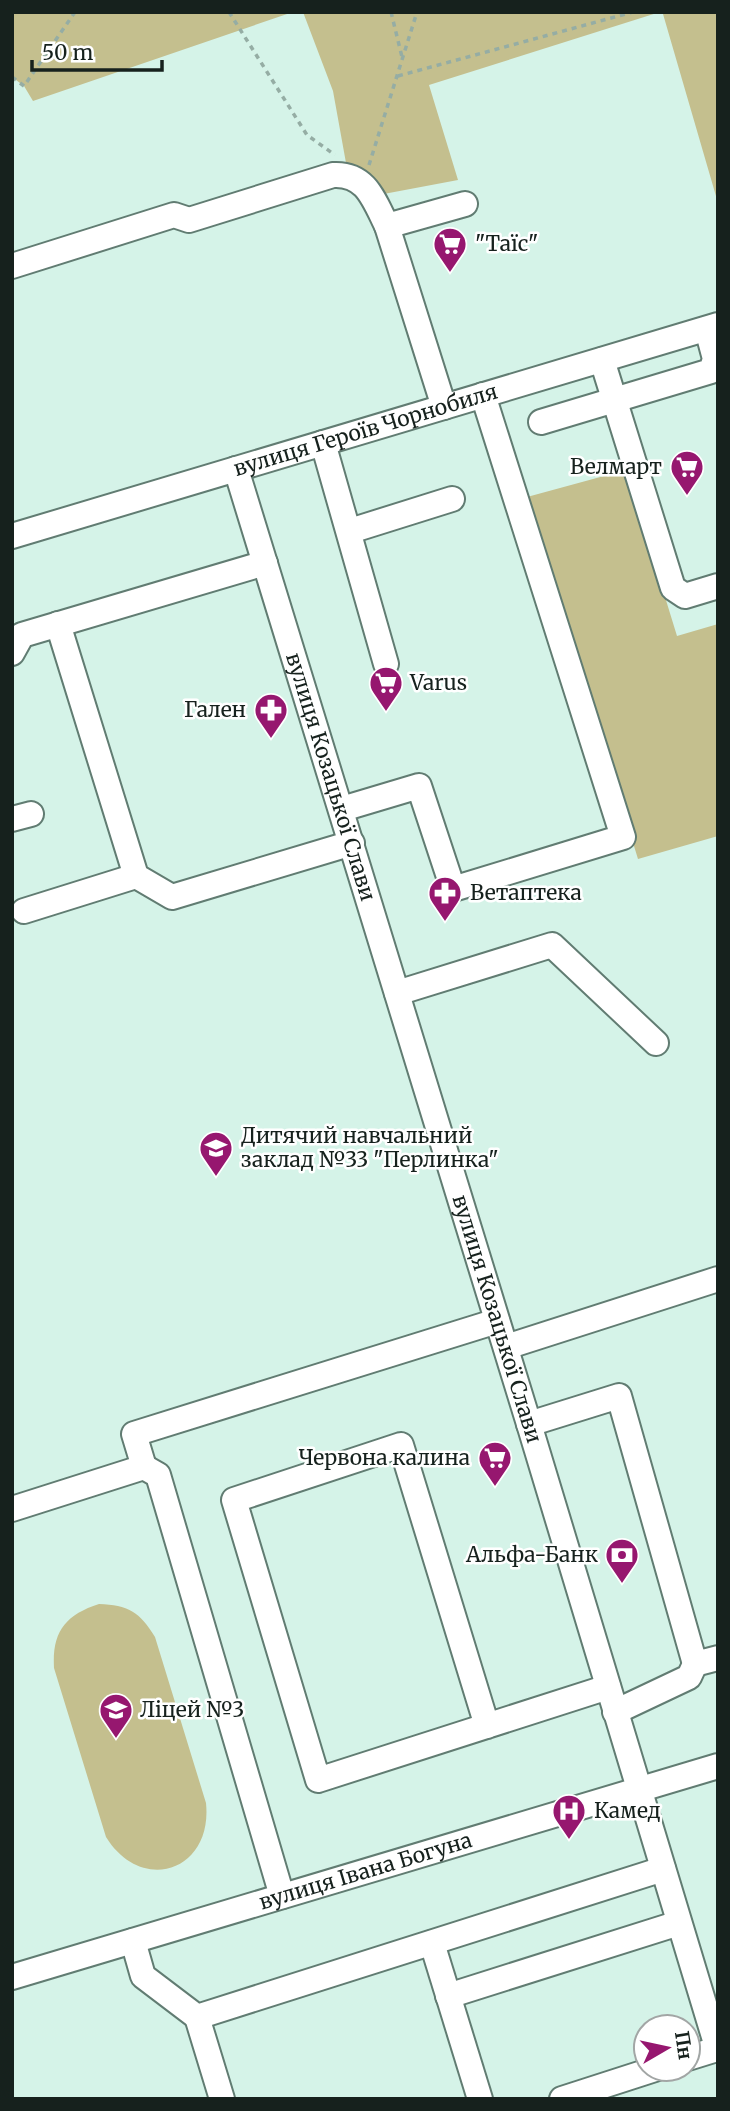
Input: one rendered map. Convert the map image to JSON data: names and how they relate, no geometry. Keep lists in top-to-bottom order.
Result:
{
  "streets": {
    "street": ["вулиця Героїв Чорнобиля", "вулиця Козацької Слави", "вулиця Івана Богуна"]
  },
  "crossings": [
    ["вулиця Героїв Чорнобиля", "вулиця Козацької Слави"],
    ["вулиця Козацької Слави", "вулиця Івана Богуна"]
  ],
  "places": {
    "supermarket": [
      "\"Таїс\"",
      "Велмарт",
      "Varus",
      "Червона калина"
    ],
    "pharmacy": ["Гален", "Ветаптека"],
    "school or university": ["Дитячий навчальний заклад №33 \"Перлинка\"", "Ліцей №3"],
    "bank": ["Альфа-Банк"],
    "hospital": ["Камед"]
  },
  "scale_bar": "50 m",
  "north": "right"
}
